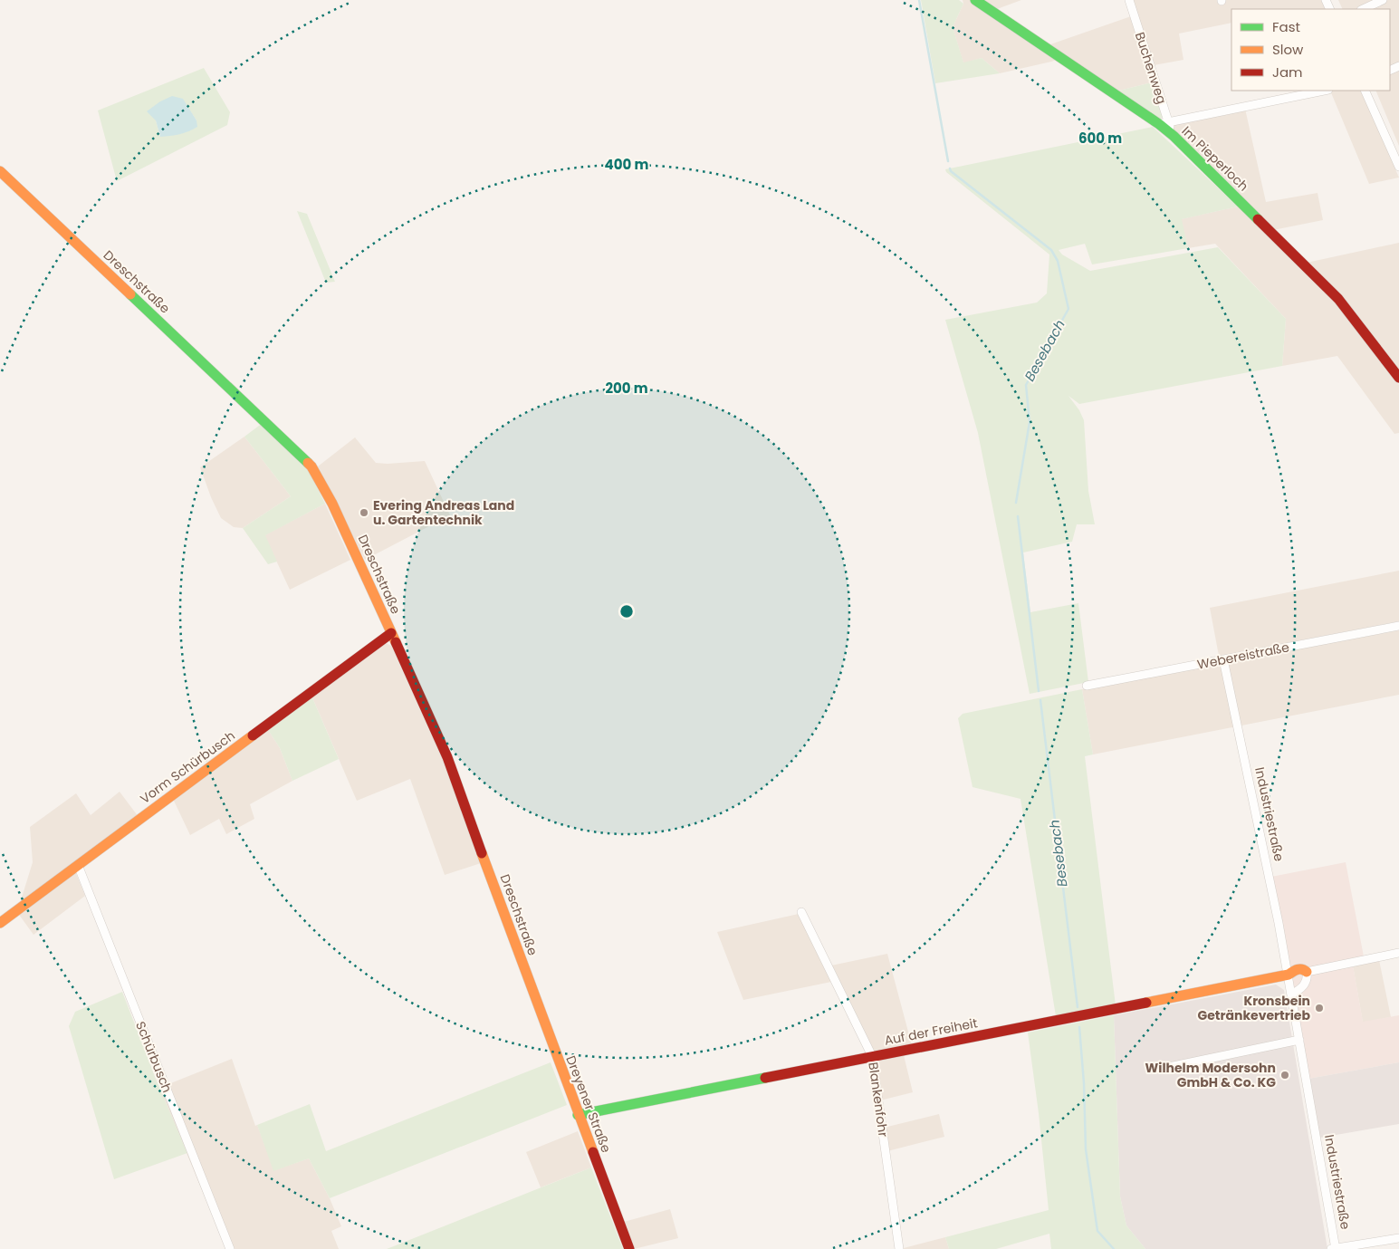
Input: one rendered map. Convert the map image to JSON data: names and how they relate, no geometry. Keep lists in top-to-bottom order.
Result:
{
  "streets": {
    "street": [
      "Buchenweg",
      "Im Pieperloch",
      "Dreschstraße",
      "Webereistraße",
      "Vorm Schürbusch",
      "Industriestraße",
      "Auf der Freiheit",
      "Schürbusch",
      "Blankenfohr",
      "Dreyener Straße"
    ]
  },
  "crossings": [
    ["Buchenweg", "Im Pieperloch"],
    ["Dreschstraße", "Vorm Schürbusch"],
    ["Dreschstraße", "Dreyener Straße"],
    ["Webereistraße", "Industriestraße"],
    ["Vorm Schürbusch", "Schürbusch"],
    ["Industriestraße", "Auf der Freiheit"],
    ["Auf der Freiheit", "Blankenfohr"],
    ["Auf der Freiheit", "Dreyener Straße"]
  ],
  "water": ["Besebach"],
  "places": ["Evering Andreas Land u. Gartentechnik", "Kronsbein Getränkevertrieb", "Wilhelm Modersohn GmbH & Co. KG"],
  "legend": ["Fast", "Slow", "Jam"],
  "rings": ["600 m", "400 m", "200 m"]
}
